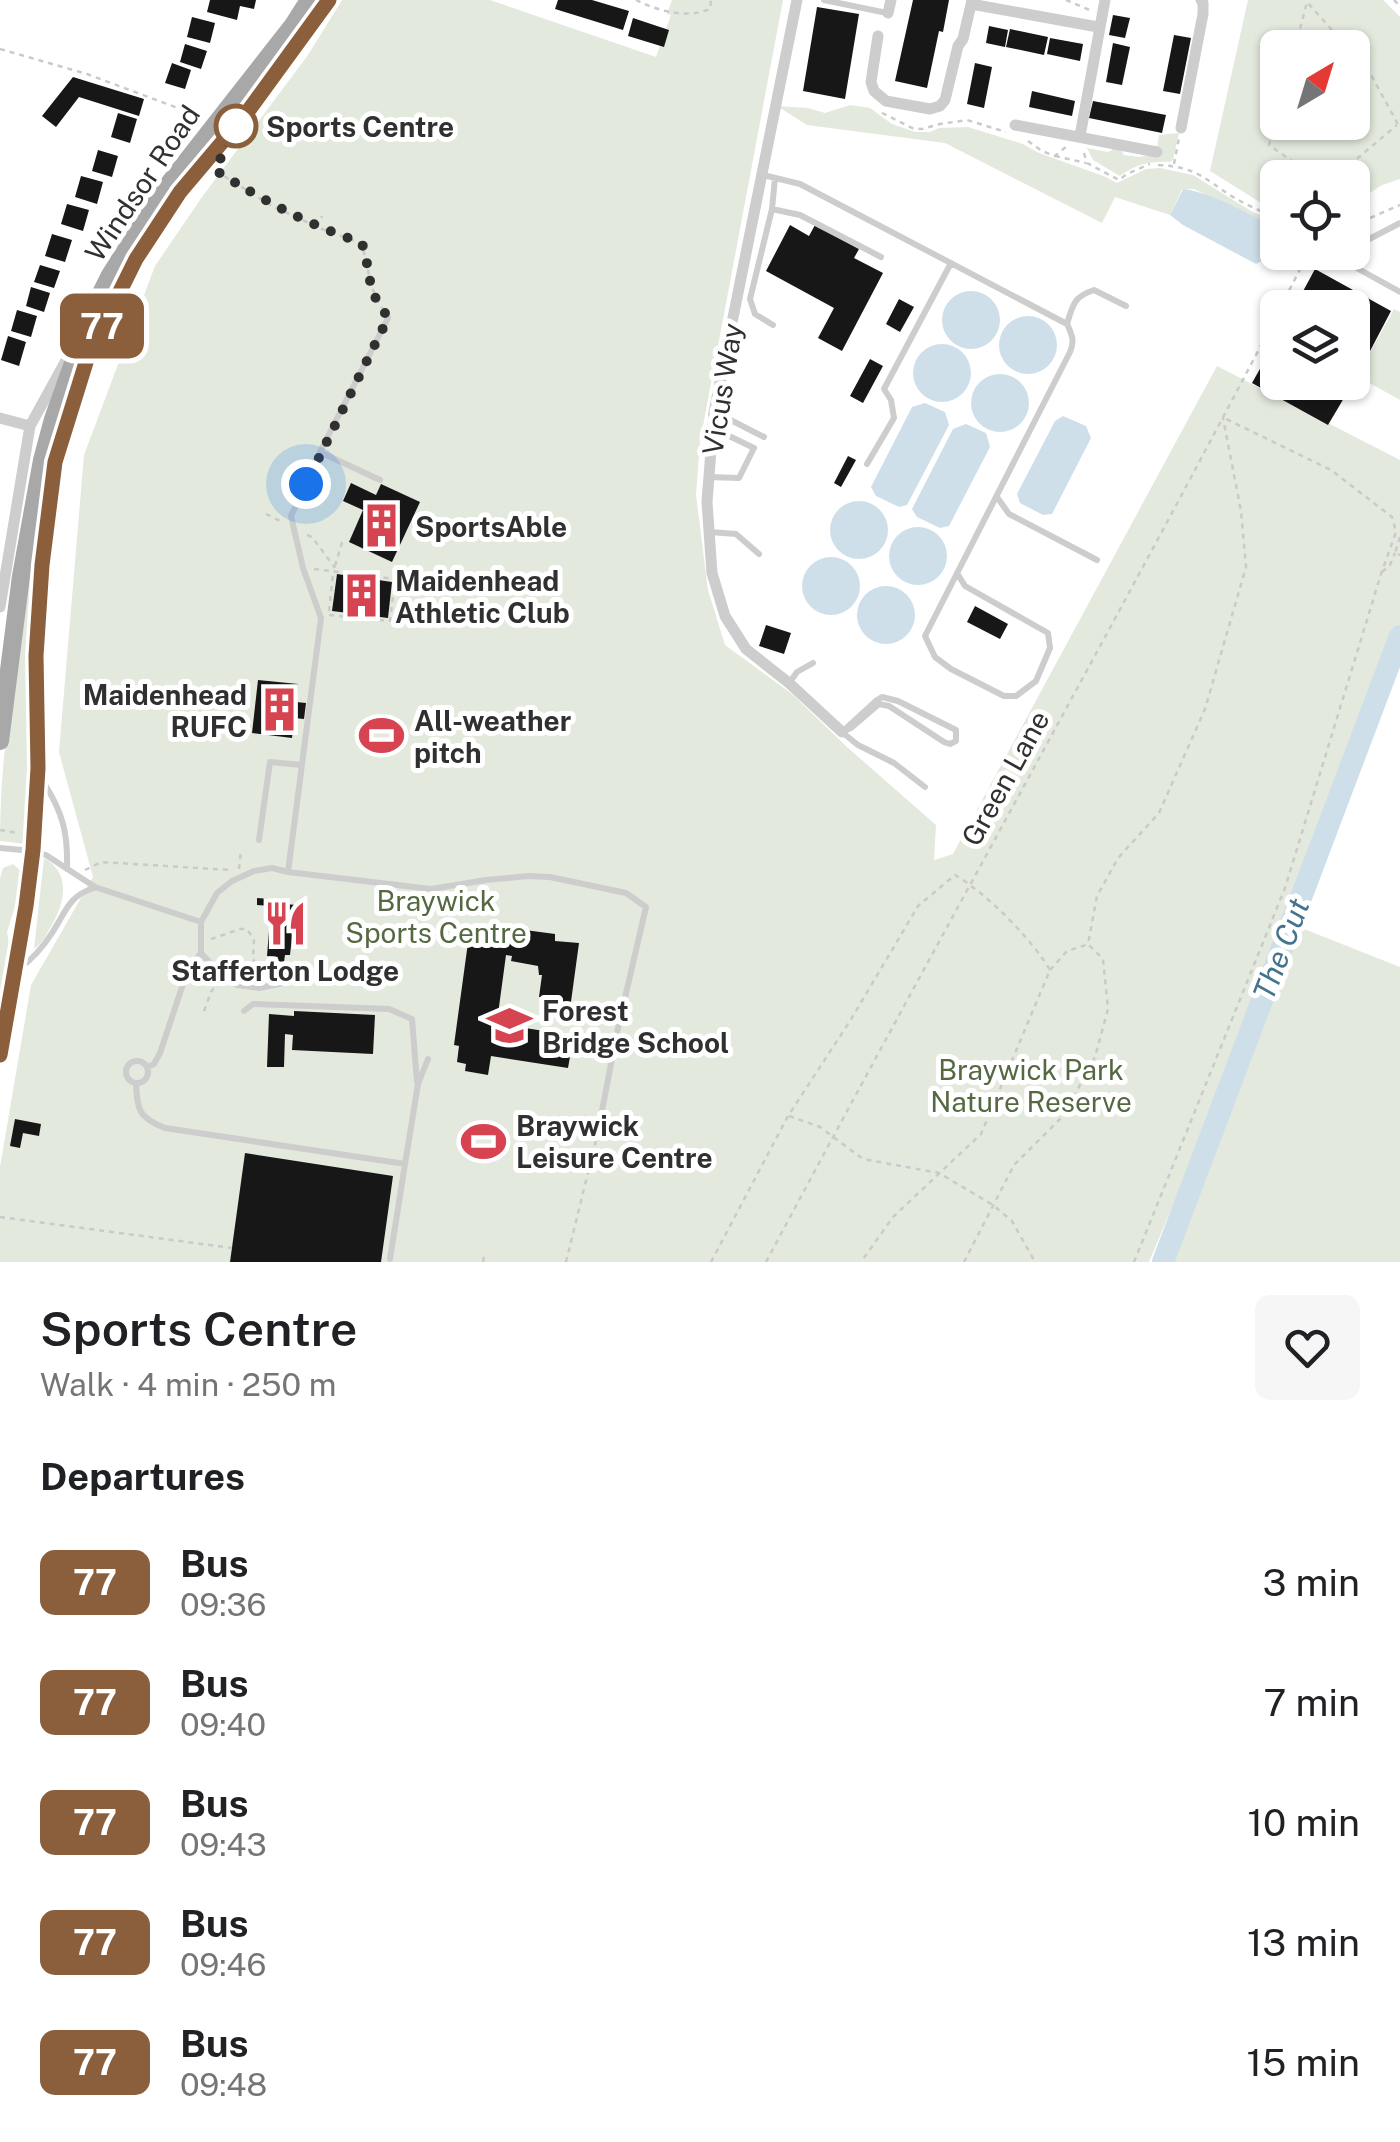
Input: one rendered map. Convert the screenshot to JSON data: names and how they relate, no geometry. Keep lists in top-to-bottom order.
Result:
{
  "streets": {
    "main road": ["Windsor Road"],
    "street": ["Vicus Way"],
    "path": ["Green Lane"]
  },
  "water": ["The Cut"],
  "parks": ["Braywick Sports Centre", "Braywick Park Nature Reserve"],
  "places": {
    "other": ["Sports Centre"],
    "building": ["SportsAble", "Maidenhead Athletic Club", "Maidenhead RUFC"],
    "sports": ["All-weather pitch", "Braywick Leisure Centre"],
    "restaurant": ["Stafferton Lodge"],
    "school or university": ["Forest Bridge School"]
  },
  "lines": ["bus line 77"],
  "north": "top right",
  "page": {
    "on_map": "77",
    "heading": [
      ["Sports Centre", "Walk · 4 min · 250 m"],
      "Departures"
    ],
    "list": [
      {
        "mark": "77",
        "name": "Bus",
        "note": "09:36",
        "value": "3 min"
      },
      {
        "mark": "77",
        "name": "Bus",
        "note": "09:40",
        "value": "7 min"
      },
      {
        "mark": "77",
        "name": "Bus",
        "note": "09:43",
        "value": "10 min"
      },
      {
        "mark": "77",
        "name": "Bus",
        "note": "09:46",
        "value": "13 min"
      },
      {
        "mark": "77",
        "name": "Bus",
        "note": "09:48",
        "value": "15 min"
      }
    ]
  }
}
